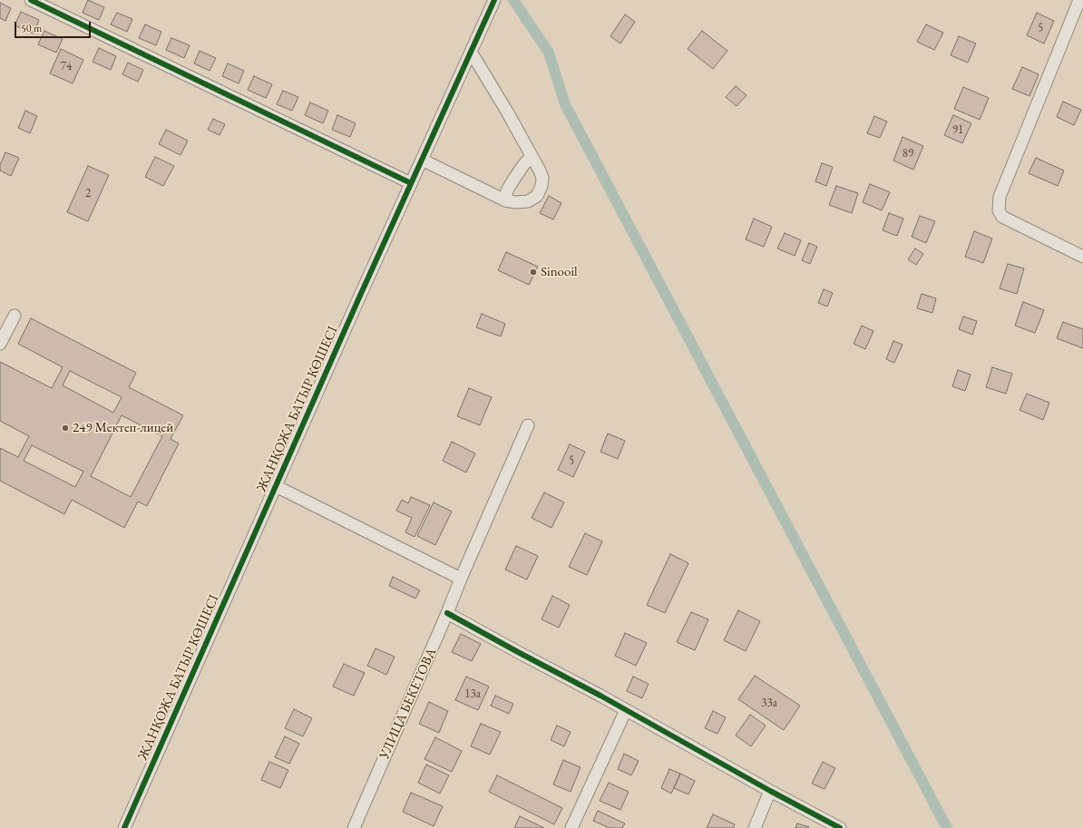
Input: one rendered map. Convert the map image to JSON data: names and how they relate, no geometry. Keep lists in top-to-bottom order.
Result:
{
  "streets": {
    "street": ["ЖАНҚОЖА БАТЫР КӨШЕСІ", "УЛИЦА БЕКЕТОВА"]
  },
  "places": ["Sinooil", "249 Мектеп-лицей"],
  "house_numbers": [
    "5",
    "74",
    "91",
    "89",
    "2",
    "5",
    "13а",
    "33а"
  ],
  "scale_bar": "50 m"
}
